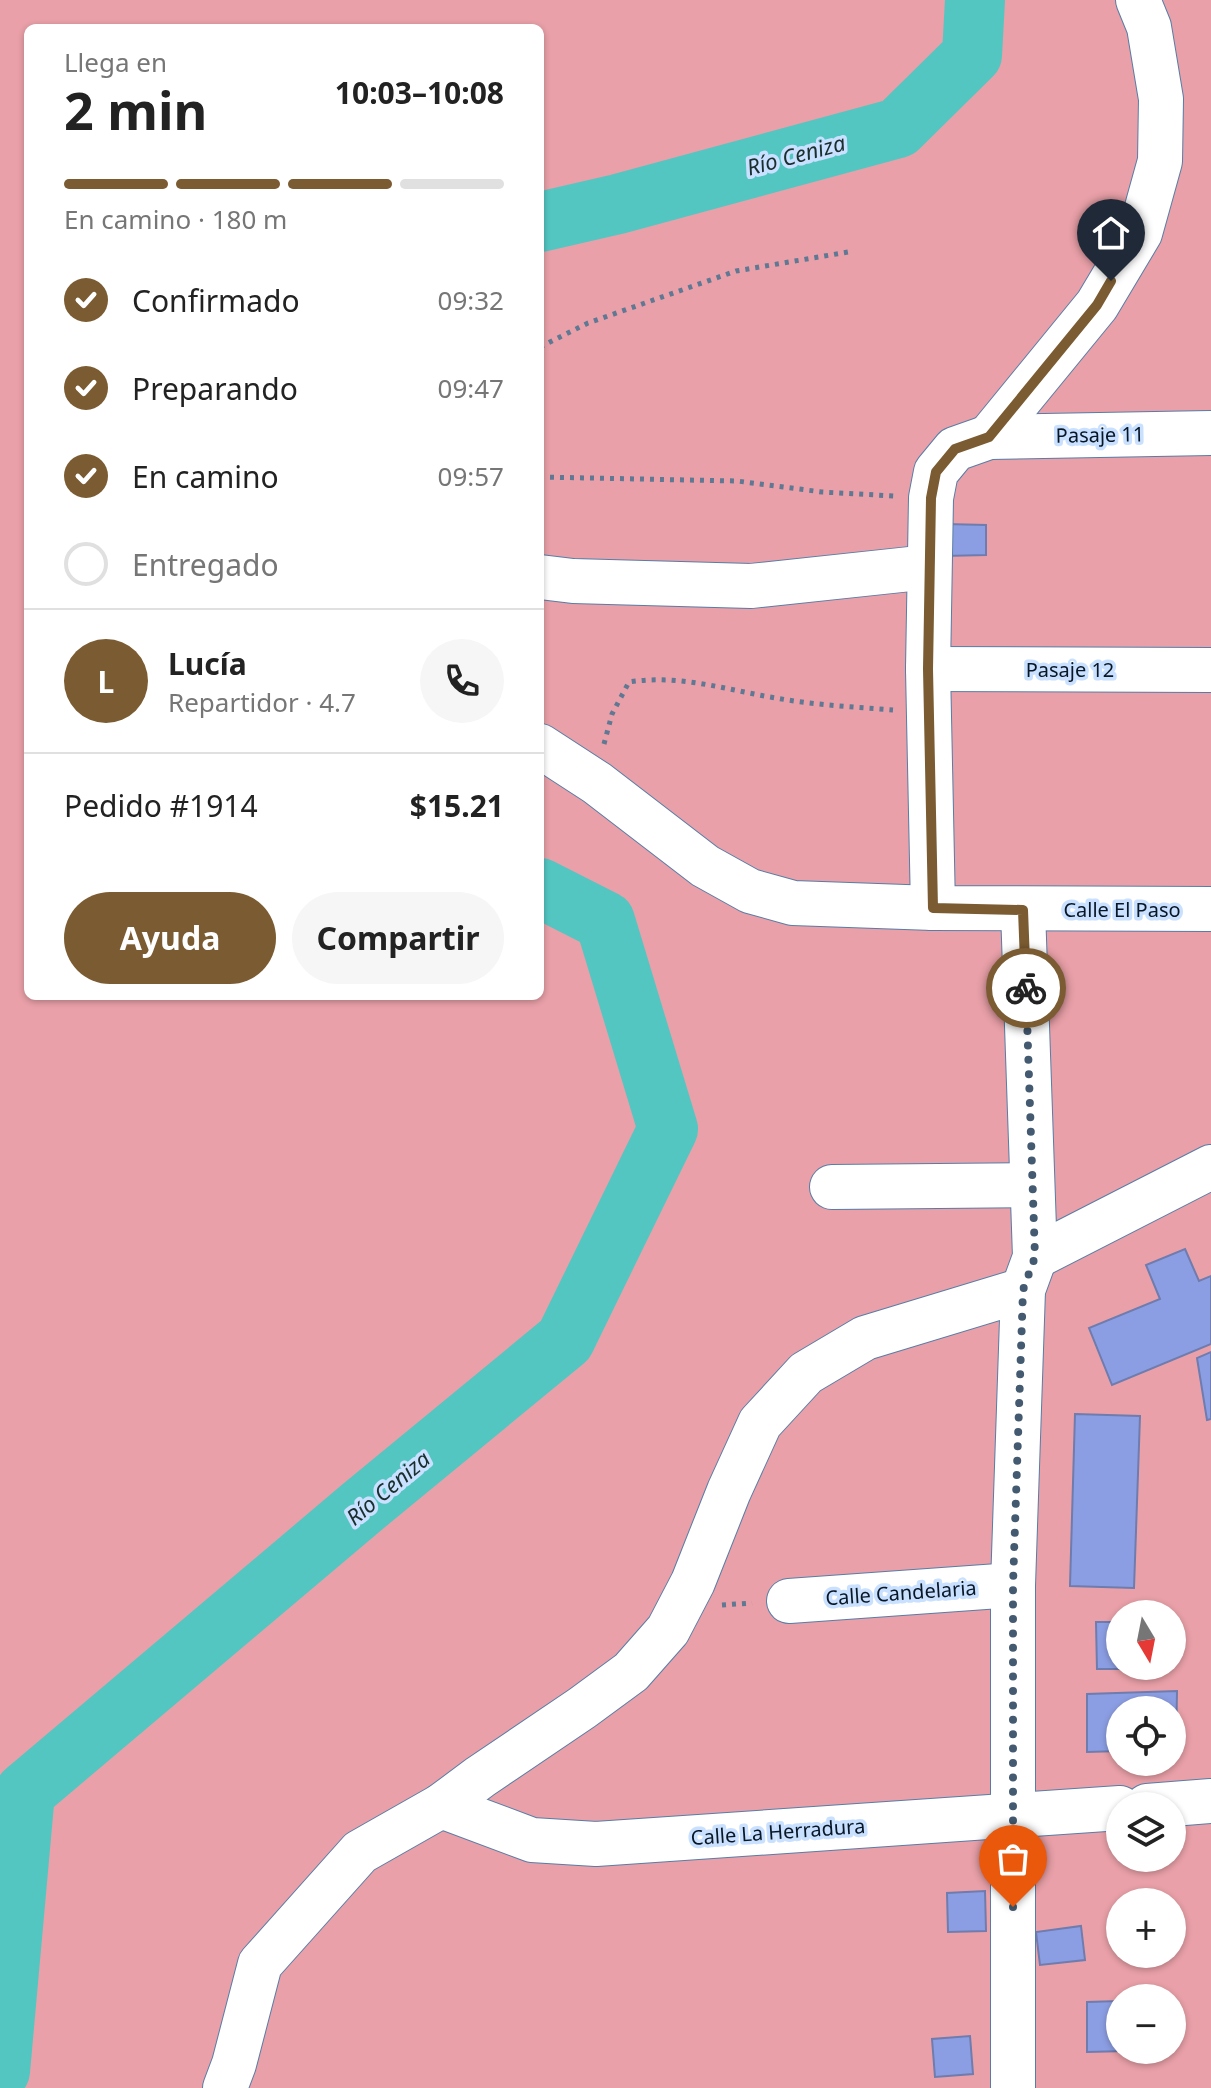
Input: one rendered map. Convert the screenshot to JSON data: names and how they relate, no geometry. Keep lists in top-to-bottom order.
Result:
{
  "streets": {
    "street": [
      "Pasaje 11",
      "Pasaje 12",
      "Calle El Paso",
      "Calle Candelaria",
      "Calle La Herradura"
    ]
  },
  "water": ["Río Ceniza"],
  "north": "bottom",
  "page": {
    "heading": ["2 min", "Llega en", "10:03–10:08"],
    "panel": [
      "Lucía",
      "Repartidor · 4.7",
      "Pedido #1914",
      "$15.21"
    ],
    "bar": "En camino · 180 m",
    "list": [
      ["Confirmado", "09:32"],
      ["Preparando", "09:47"],
      ["En camino", "09:57"],
      "Entregado"
    ],
    "round": "L",
    "buttons": ["Ayuda", "Compartir"],
    "map_buttons": ["+", "−"]
  }
}
